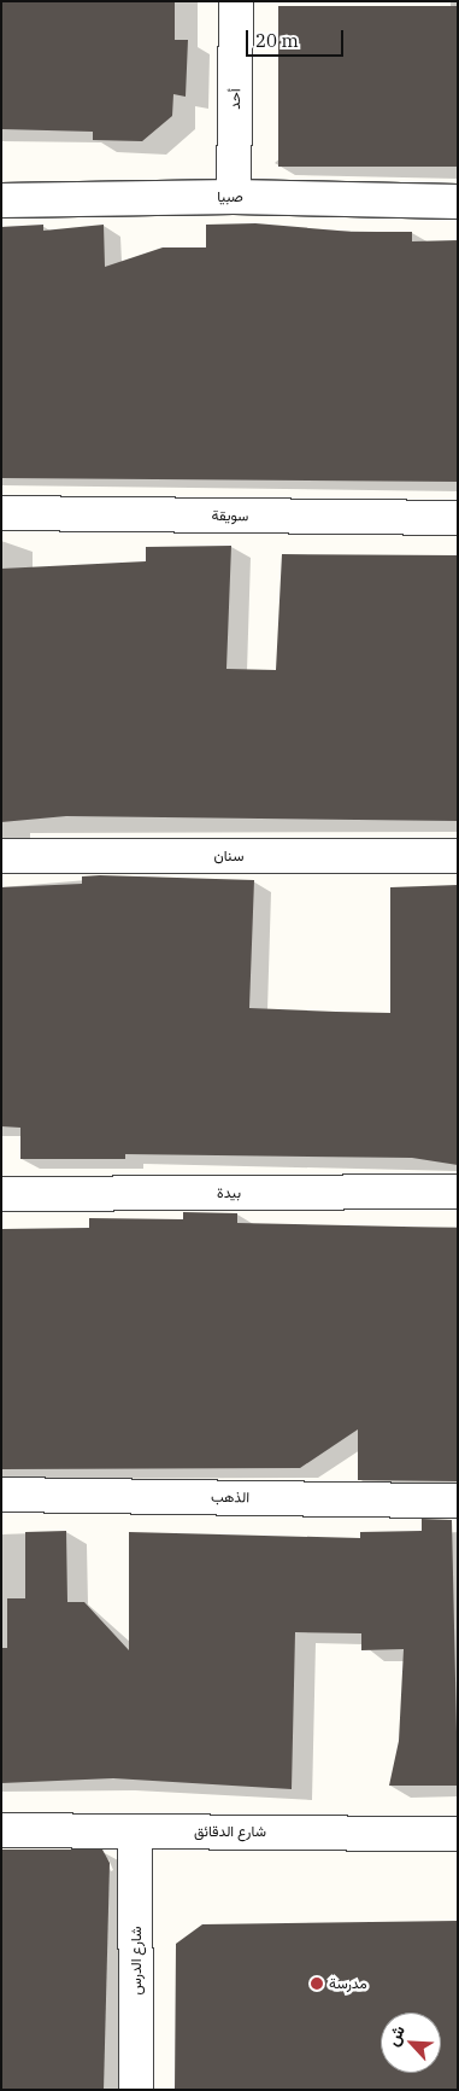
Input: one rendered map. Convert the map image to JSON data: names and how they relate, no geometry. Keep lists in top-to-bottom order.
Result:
{
  "streets": {
    "street": [
      "أحد",
      "صبيا",
      "سويقة",
      "سنان",
      "بيدة",
      "الذهب",
      "شارع الدقائق",
      "شارع الدرس"
    ]
  },
  "crossings": [
    ["أحد", "صبيا"],
    ["شارع الدقائق", "شارع الدرس"]
  ],
  "places": ["مدرسة"],
  "scale_bar": "20 m",
  "north": "top left"
}
